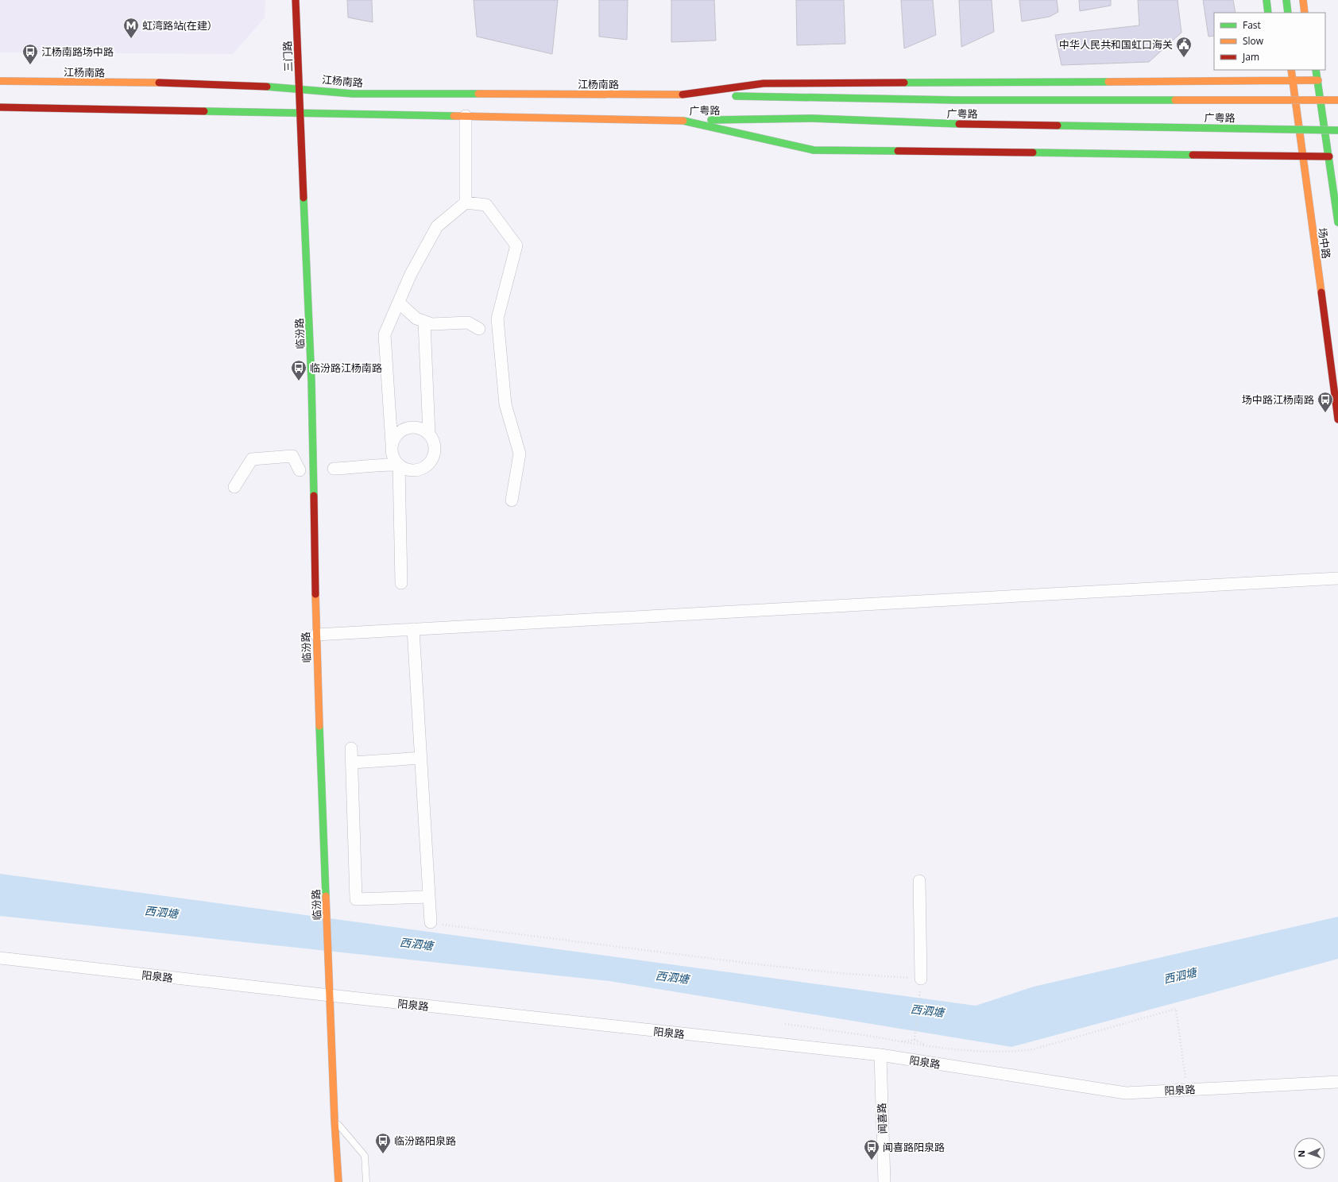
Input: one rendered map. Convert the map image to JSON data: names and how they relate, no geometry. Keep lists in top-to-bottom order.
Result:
{
  "streets": {
    "main road": [
      "三门路",
      "江杨南路",
      "广粤路",
      "场中路",
      "临汾路"
    ],
    "street": ["阳泉路", "闻喜路"]
  },
  "crossings": [
    ["三门路", "江杨南路"],
    ["三门路", "临汾路"],
    ["江杨南路", "广粤路"],
    ["广粤路", "场中路"],
    ["临汾路", "阳泉路"],
    ["阳泉路", "闻喜路"]
  ],
  "water": ["西泗塘"],
  "places": {
    "metro station": ["虹湾路站(在建）"],
    "public building": ["中华人民共和国虹口海关"],
    "bus stop": [
      "江杨南路场中路",
      "临汾路江杨南路",
      "场中路江杨南路",
      "临汾路阳泉路",
      "闻喜路阳泉路"
    ]
  },
  "legend": ["Fast", "Slow", "Jam"],
  "north": "left"
}
